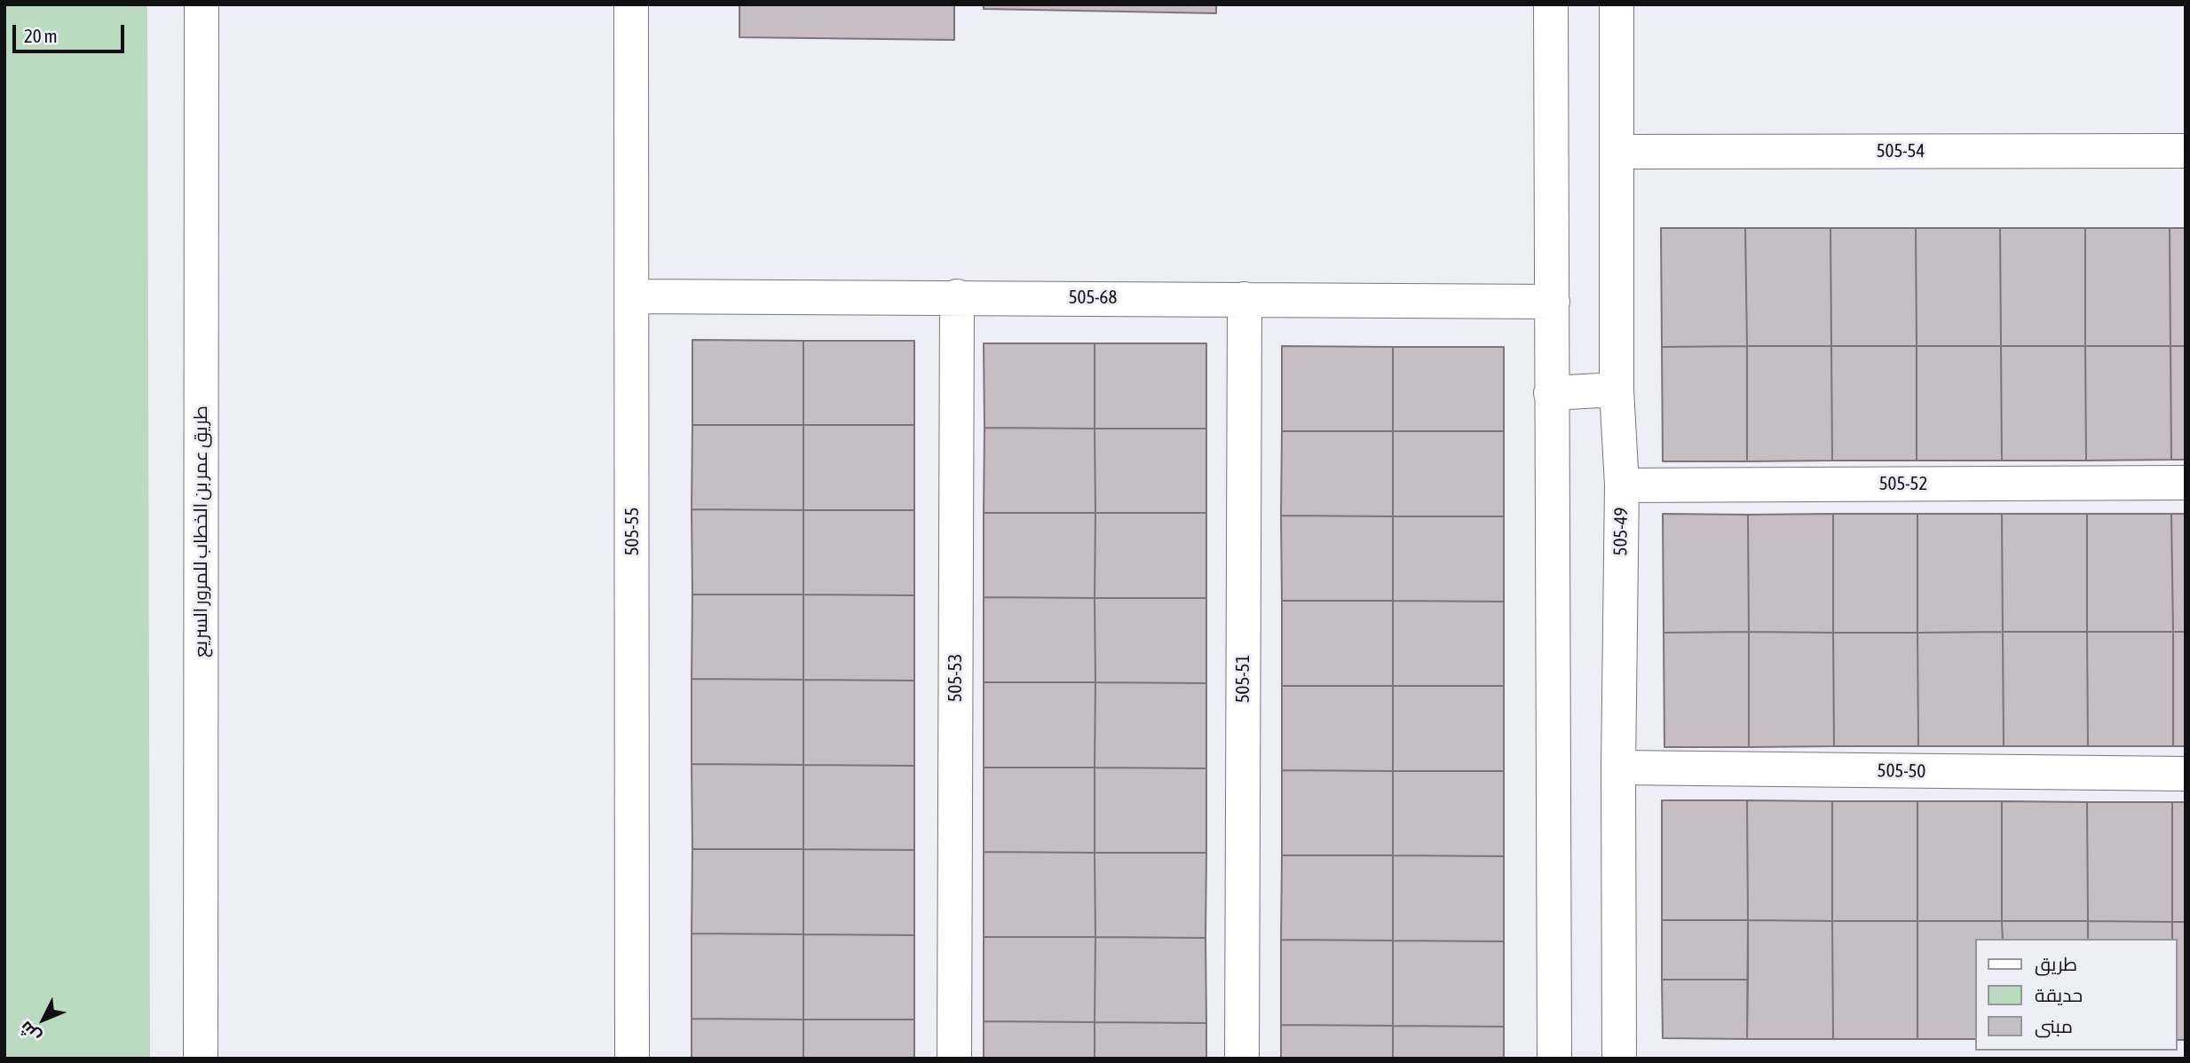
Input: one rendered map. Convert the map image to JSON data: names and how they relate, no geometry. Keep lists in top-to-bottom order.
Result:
{
  "streets": {
    "main road": [
      "505-54",
      "505-68",
      "505-52",
      "طريق عمر بن الخطاب للمرور السريع",
      "505-55",
      "505-49",
      "505-53",
      "505-51",
      "505-50"
    ]
  },
  "crossings": [
    ["505-54", "505-49"],
    ["505-68", "505-55"],
    ["505-68", "505-53"],
    ["505-68", "505-51"],
    ["505-52", "505-49"],
    ["505-49", "505-50"]
  ],
  "legend": ["طريق", "حديقة", "مبنى"],
  "scale_bar": "20 m",
  "north": "bottom left"
}
